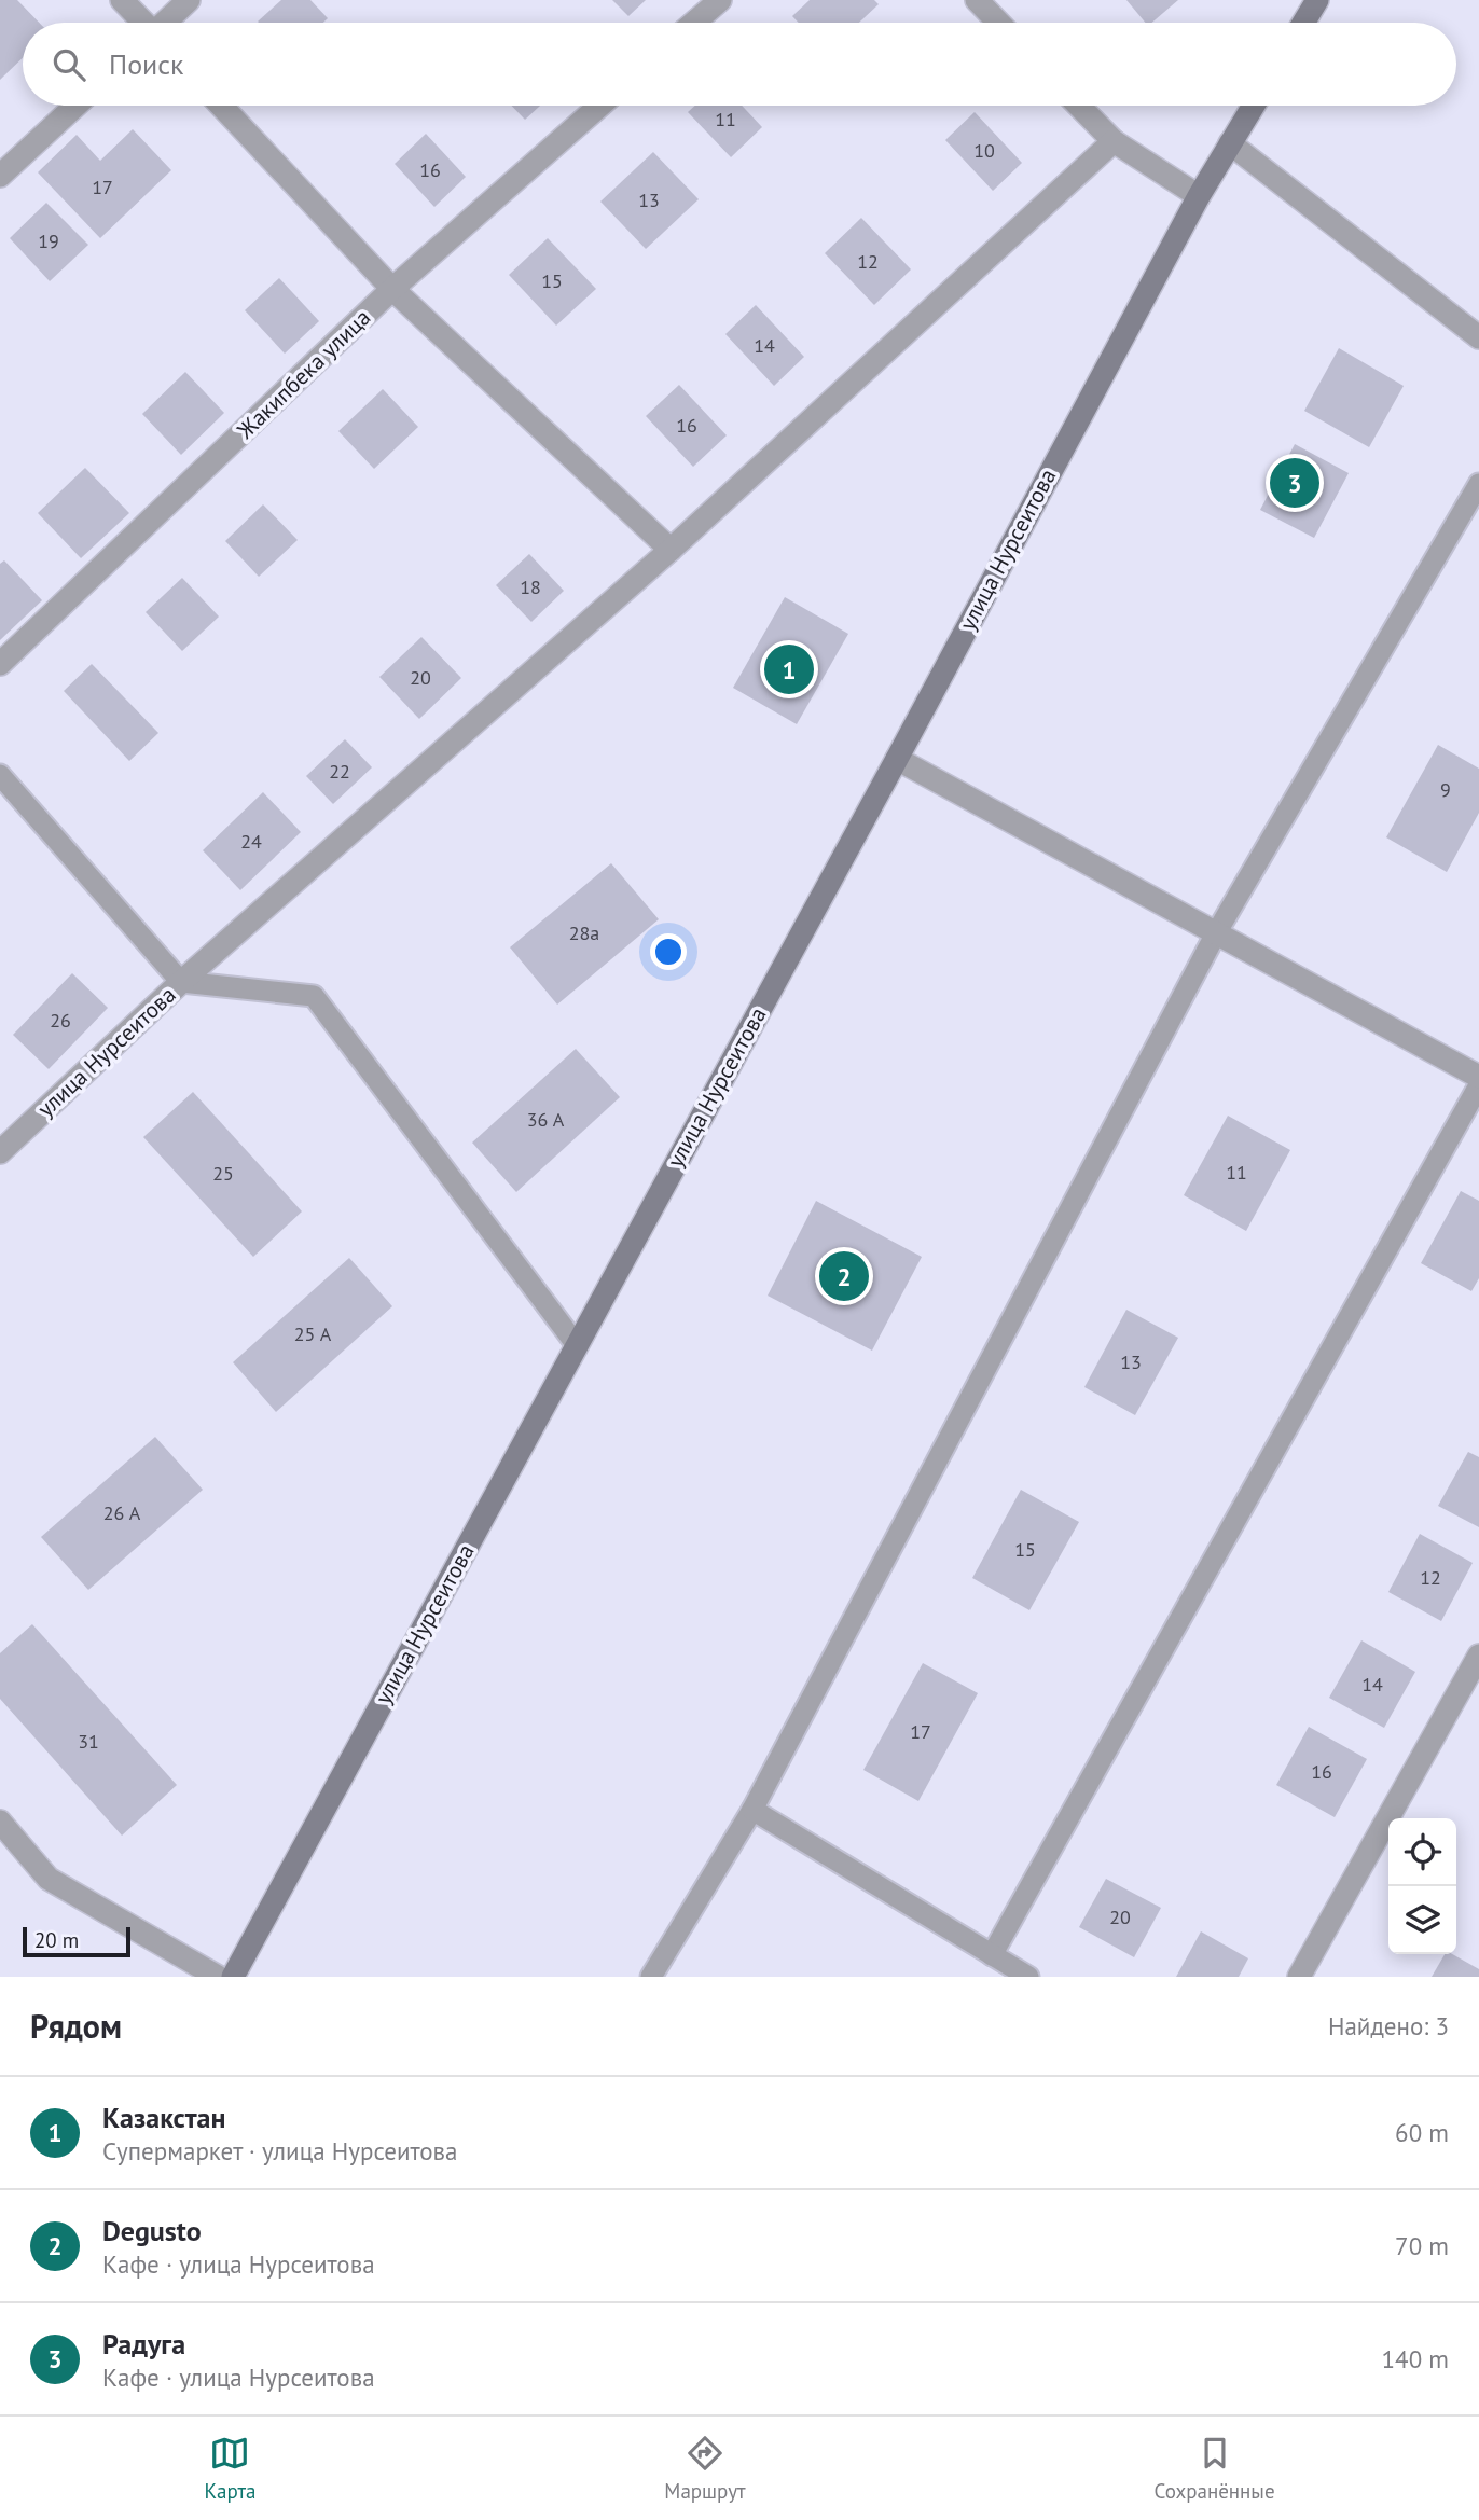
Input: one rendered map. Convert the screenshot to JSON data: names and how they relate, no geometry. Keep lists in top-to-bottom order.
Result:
{
  "streets": {
    "main road": ["улица Нурсеитова"],
    "street": ["Жакипбека улица"]
  },
  "house_numbers": [
    "11",
    "10",
    "16",
    "17",
    "13",
    "19",
    "12",
    "15",
    "14",
    "16",
    "18",
    "20",
    "22",
    "9",
    "24",
    "28а",
    "26",
    "36 А",
    "11",
    "25",
    "25 А",
    "13",
    "26 А",
    "15",
    "12",
    "14",
    "17",
    "31",
    "16",
    "20"
  ],
  "scale_bar": "20 m",
  "page": {
    "search": "Поиск",
    "pins": ["3", "1", "2"],
    "scale": "20 m",
    "heading": ["Рядом", "Найдено: 3"],
    "list": [
      {
        "mark": "1",
        "name": "Казакстан",
        "note": "Супермаркет · улица Нурсеитова",
        "value": "60 m"
      },
      {
        "mark": "2",
        "name": "Degusto",
        "note": "Кафе · улица Нурсеитова",
        "value": "70 m"
      },
      {
        "mark": "3",
        "name": "Радуга",
        "note": "Кафе · улица Нурсеитова",
        "value": "140 m"
      }
    ],
    "nav": ["Карта", "Маршрут", "Сохранённые"]
  }
}
